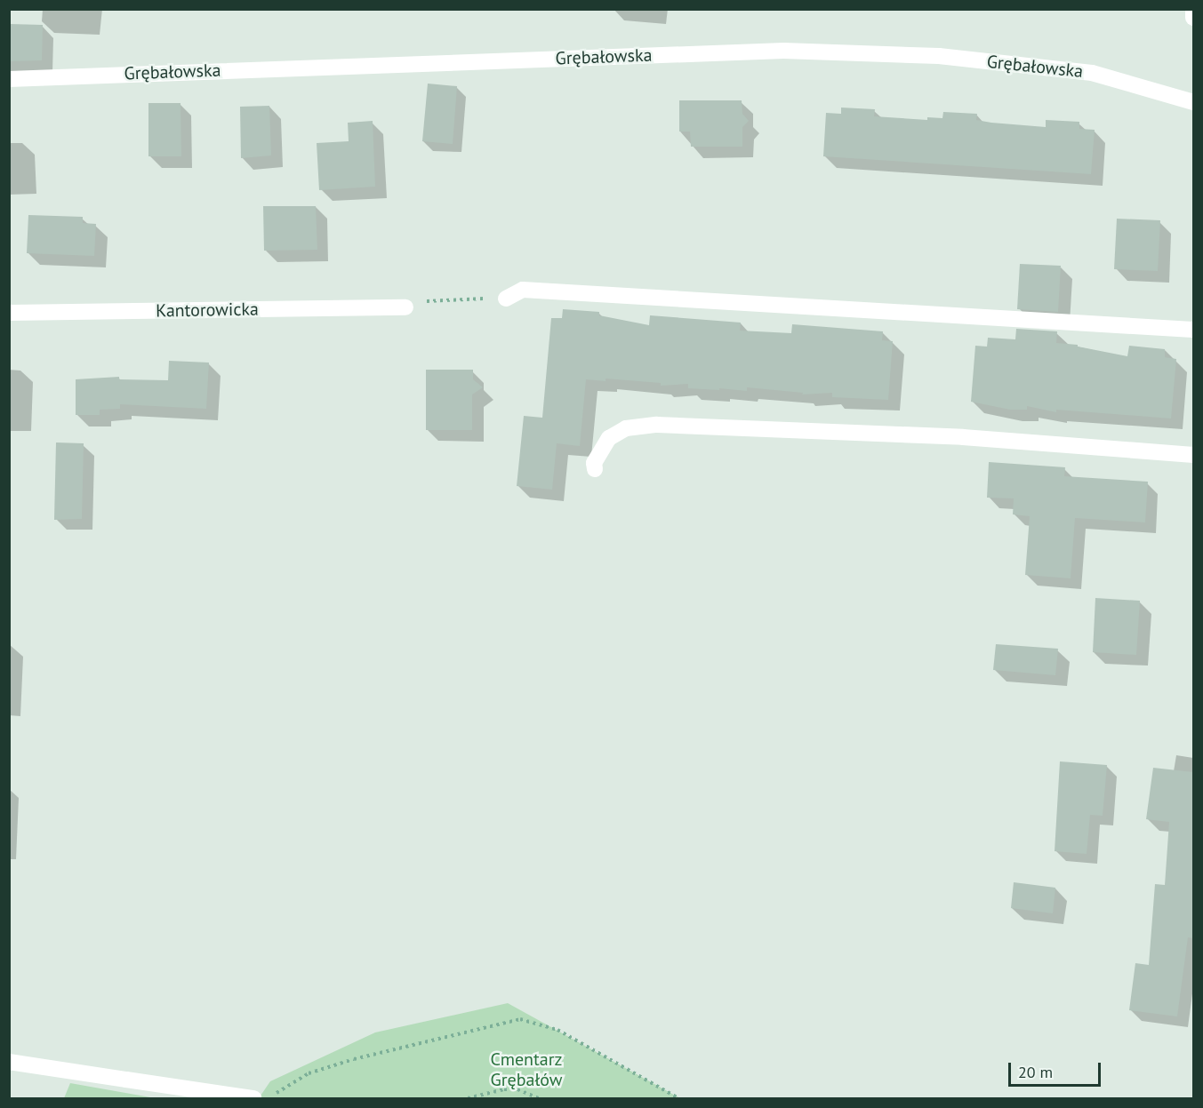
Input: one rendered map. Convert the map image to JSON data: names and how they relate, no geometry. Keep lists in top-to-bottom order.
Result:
{
  "streets": {
    "street": ["Grębałowska", "Kantorowicka"]
  },
  "parks": ["Cmentarz Grębałów"],
  "scale_bar": "20 m"
}
